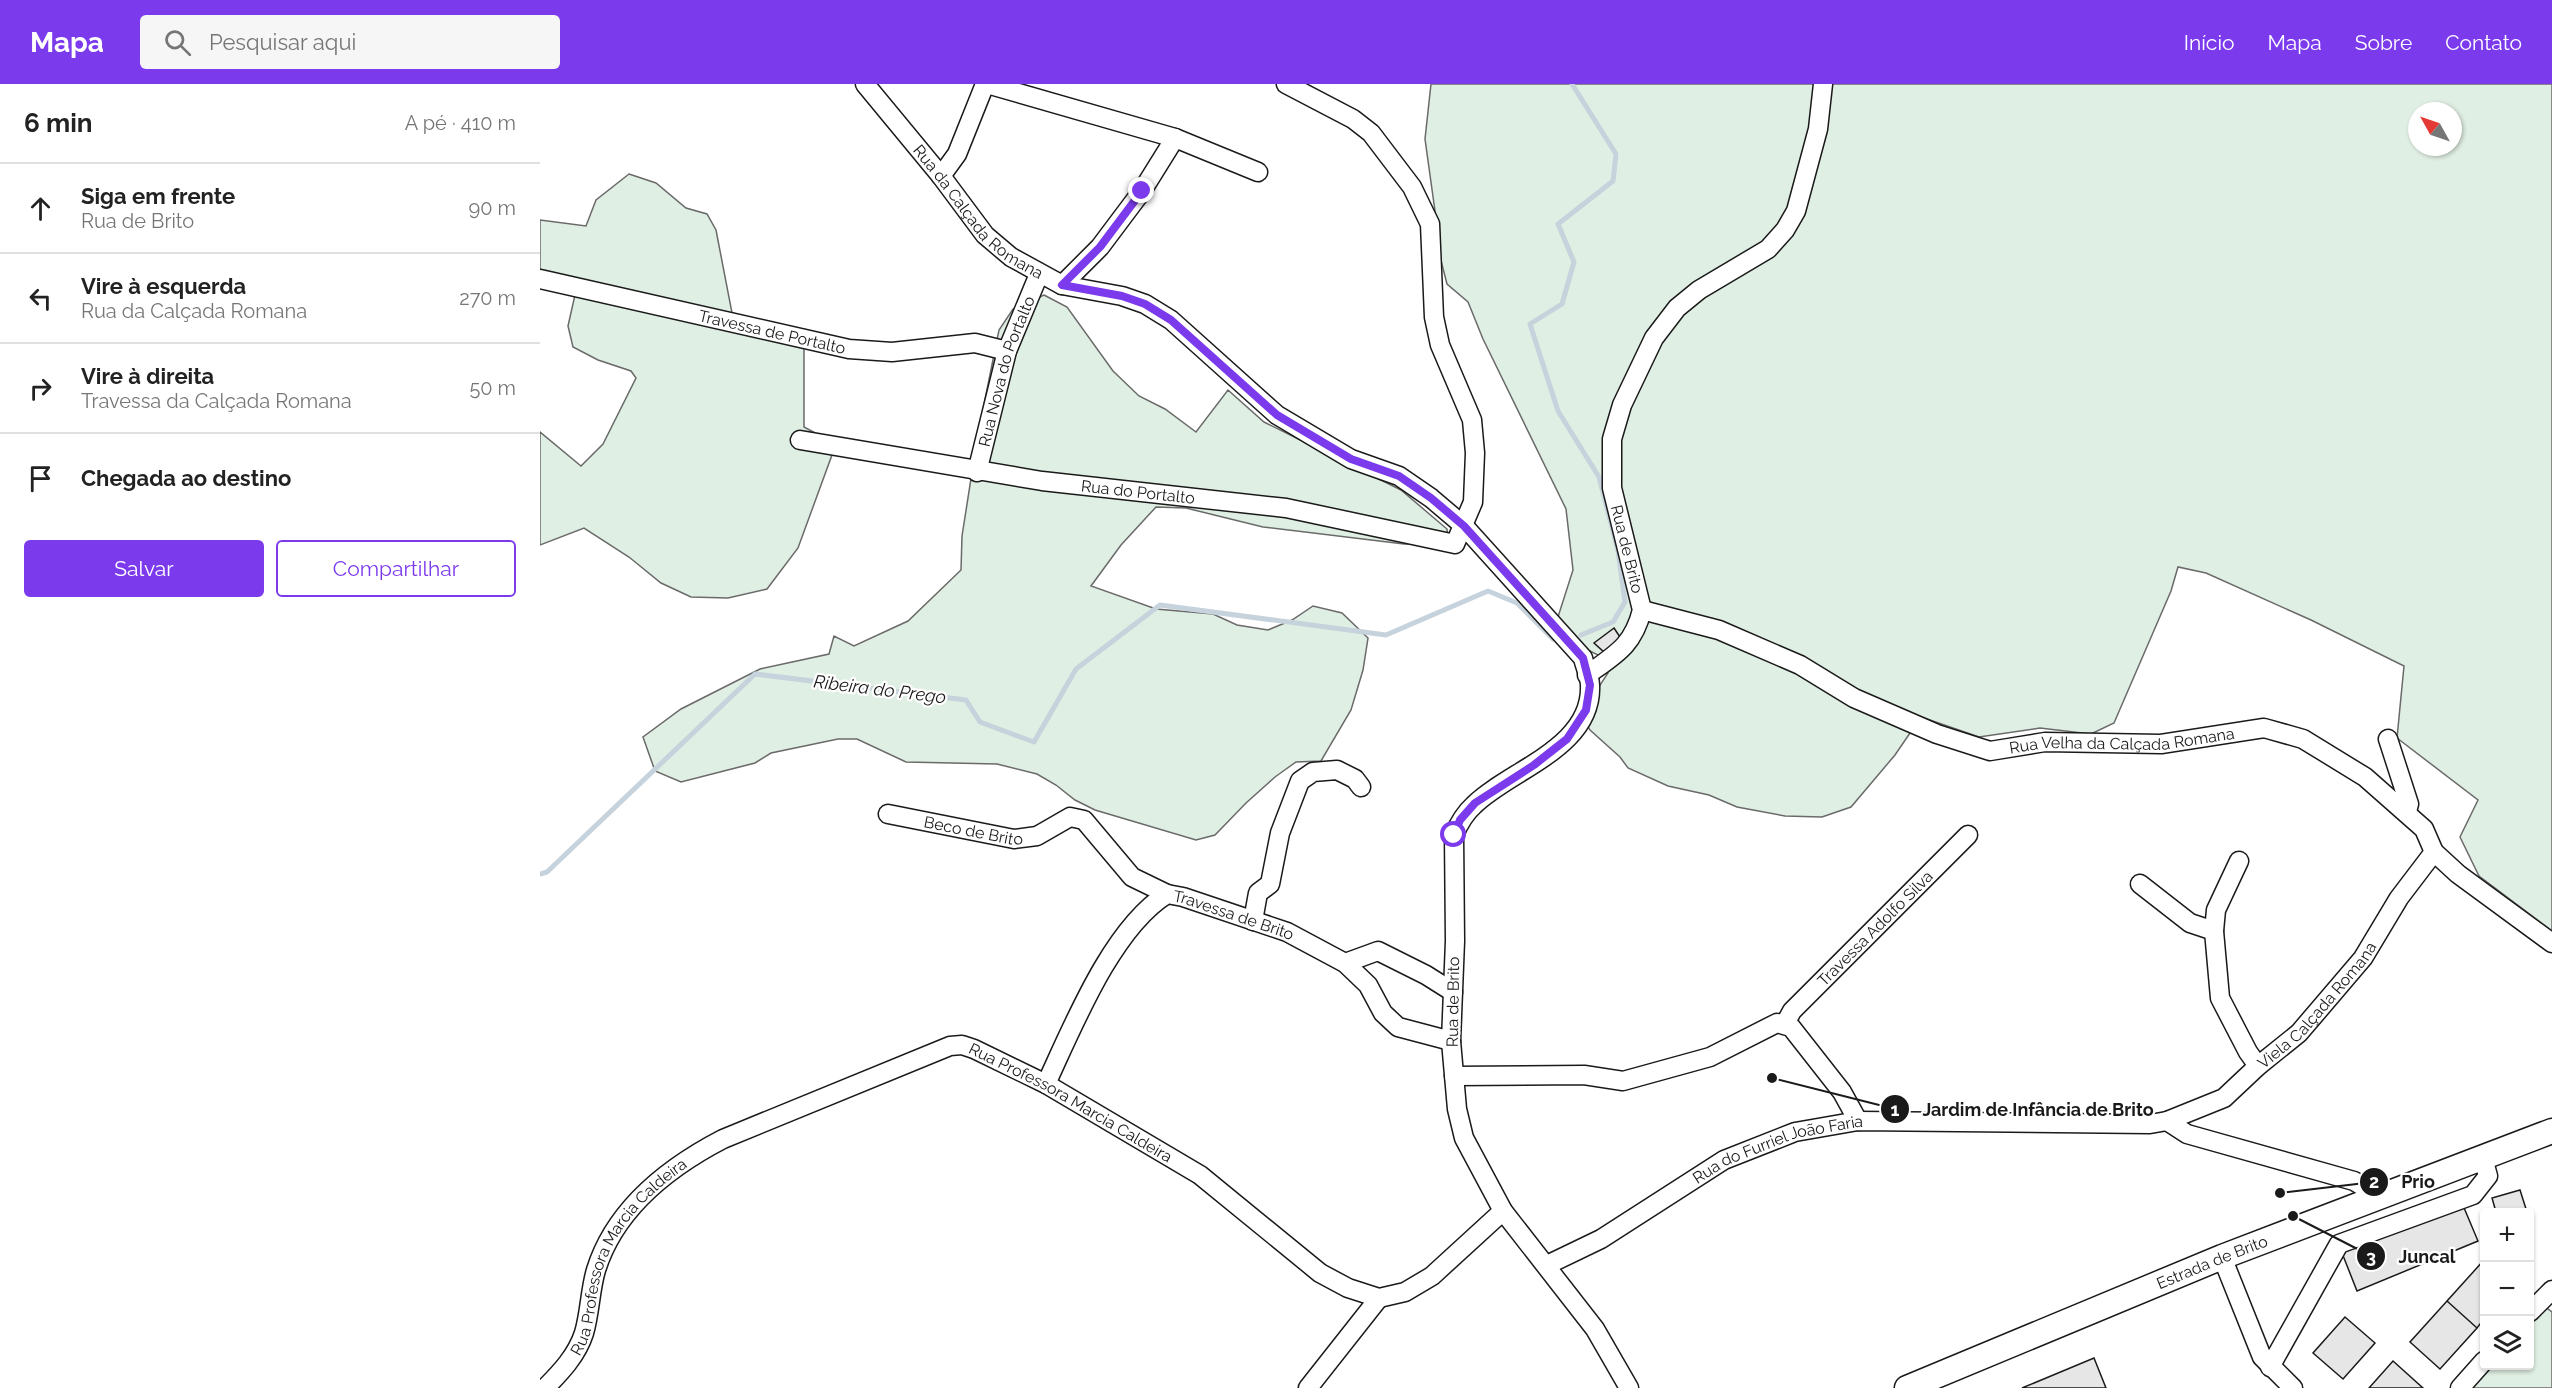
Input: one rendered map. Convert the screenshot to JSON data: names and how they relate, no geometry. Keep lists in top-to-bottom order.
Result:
{
  "streets": {
    "main road": ["Estrada de Brito"],
    "street": [
      "Rua da Calçada Romana",
      "Travessa de Portalto",
      "Rua Nova do Portalto",
      "Rua do Portalto",
      "Rua de Brito",
      "Rua Velha da Calçada Romana",
      "Beco de Brito",
      "Travessa de Brito",
      "Travessa Adolfo Silva",
      "Viela Calçada Romana",
      "Rua Professora Marcia Caldeira",
      "Rua do Furriel João Faria"
    ]
  },
  "crossings": [
    ["Rua da Calçada Romana", "Rua Nova do Portalto"],
    ["Rua da Calçada Romana", "Rua do Portalto"],
    ["Rua da Calçada Romana", "Rua de Brito"],
    ["Travessa de Portalto", "Rua Nova do Portalto"],
    ["Rua Nova do Portalto", "Rua do Portalto"],
    ["Rua de Brito", "Rua Velha da Calçada Romana"],
    ["Rua de Brito", "Travessa de Brito"],
    ["Rua de Brito", "Rua do Furriel João Faria"],
    ["Rua Velha da Calçada Romana", "Viela Calçada Romana"],
    ["Beco de Brito", "Travessa de Brito"],
    ["Travessa de Brito", "Rua Professora Marcia Caldeira"],
    ["Viela Calçada Romana", "Rua do Furriel João Faria"]
  ],
  "water": ["Ribeira do Prego"],
  "places": ["Jardim de Infância de Brito", "Prio", "Juncal"],
  "north": "top left",
  "page": {
    "header": "Mapa",
    "search": "Pesquisar aqui",
    "nav": [
      "Início",
      "Mapa",
      "Sobre",
      "Contato"
    ],
    "heading": ["6 min", "A pé · 410 m"],
    "list": [
      ["Siga em frente", "Rua de Brito", "90 m"],
      ["Vire à esquerda", "Rua da Calçada Romana", "270 m"],
      ["Vire à direita", "Travessa da Calçada Romana", "50 m"],
      "Chegada ao destino"
    ],
    "buttons": ["Salvar", "Compartilhar"],
    "map_buttons": ["+", "−"]
  }
}
